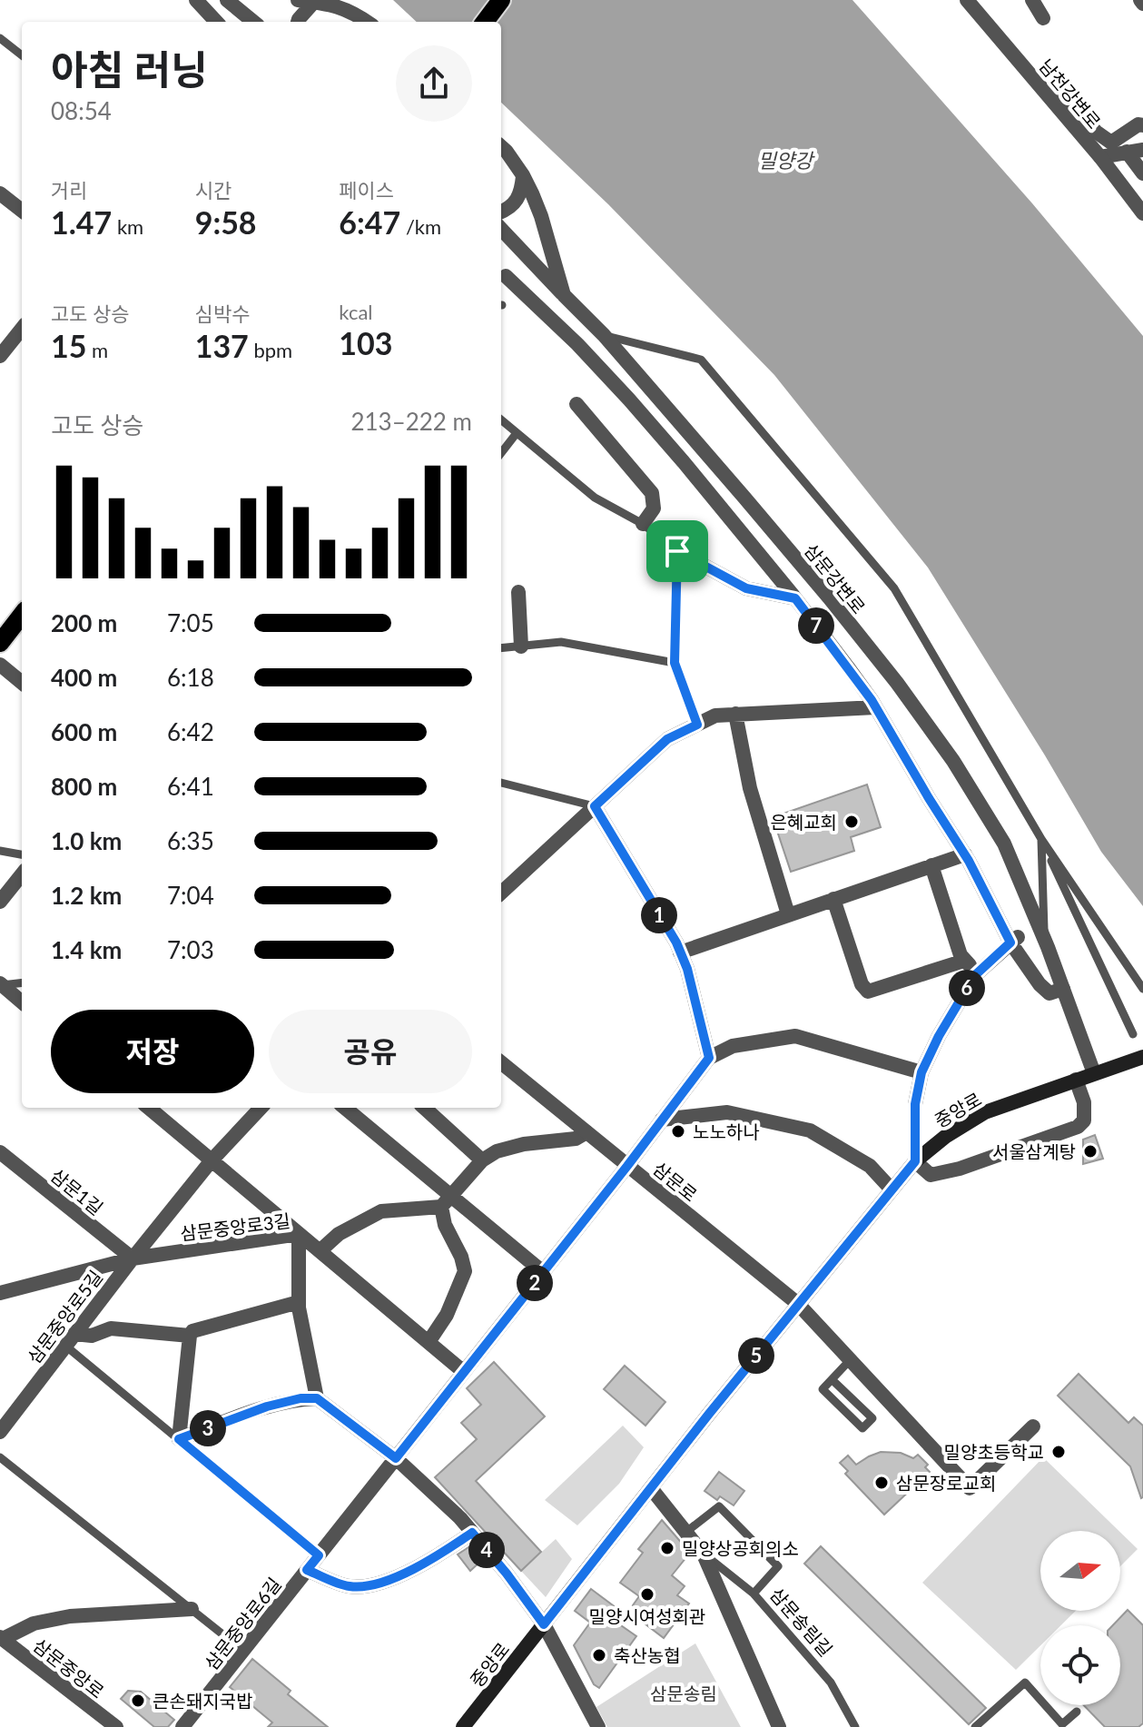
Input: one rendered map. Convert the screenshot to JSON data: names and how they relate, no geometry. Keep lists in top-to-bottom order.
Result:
{
  "streets": {
    "main road": ["중앙로"],
    "street": [
      "남천강변로",
      "삼문강변로",
      "삼문로",
      "삼문1길",
      "삼문중앙로3길",
      "삼문중앙로5길",
      "삼문송림길",
      "삼문중앙로6길",
      "삼문중앙로"
    ]
  },
  "crossings": [
    ["삼문강변로", "중앙로"],
    ["중앙로", "삼문로"],
    ["중앙로", "삼문송림길"],
    ["삼문로", "삼문중앙로6길"],
    ["삼문1길", "삼문중앙로3길"],
    ["삼문1길", "삼문중앙로5길"],
    ["삼문중앙로3길", "삼문중앙로5길"]
  ],
  "water": ["밀양강"],
  "parks": ["삼문송림"],
  "places": [
    "은혜교회",
    "노노하나",
    "서울삼계탕",
    "밀양초등학교",
    "삼문장로교회",
    "밀양상공회의소",
    "밀양시여성회관",
    "축산농협",
    "큰손돼지국밥"
  ],
  "north": "right",
  "page": {
    "heading": ["아침 러닝", "08:54"],
    "stats": [
      ["거리", "1.47 km"],
      ["시간", "9:58"],
      ["페이스", "6:47 /km"],
      ["고도 상승", "15 m"],
      ["심박수", "137 bpm"],
      ["kcal", "103"]
    ],
    "chart": ["고도 상승", "213–222 m"],
    "list": [
      {
        "name": "200 m",
        "note": "7:05"
      },
      {
        "name": "400 m",
        "note": "6:18"
      },
      {
        "name": "600 m",
        "note": "6:42"
      },
      {
        "name": "800 m",
        "note": "6:41"
      },
      {
        "name": "1.0 km",
        "note": "6:35"
      },
      {
        "name": "1.2 km",
        "note": "7:04"
      },
      {
        "name": "1.4 km",
        "note": "7:03"
      }
    ],
    "pins": [
      "7",
      "1",
      "6",
      "2",
      "5",
      "3",
      "4"
    ],
    "buttons": ["저장", "공유"]
  }
}
